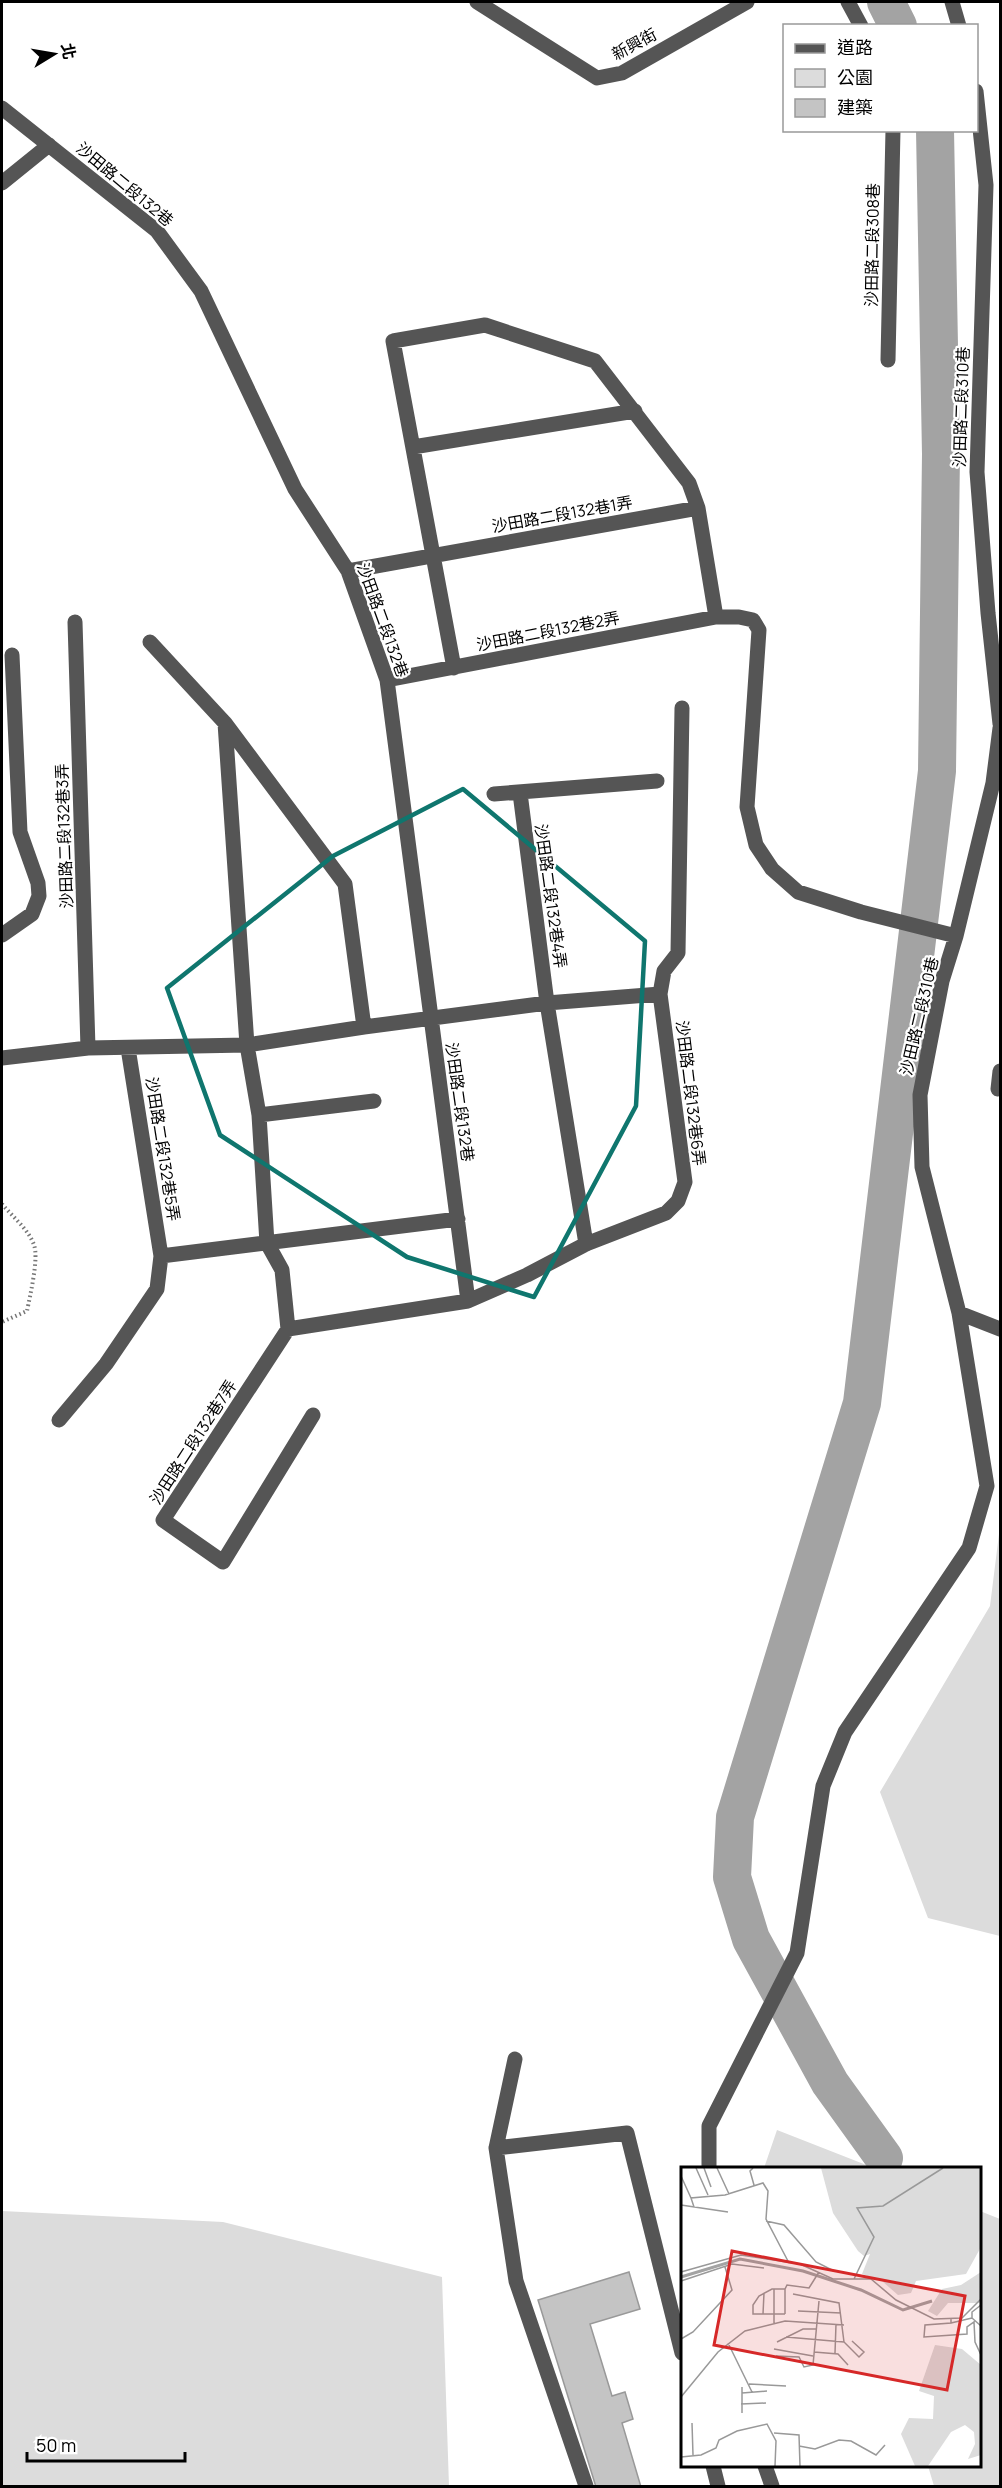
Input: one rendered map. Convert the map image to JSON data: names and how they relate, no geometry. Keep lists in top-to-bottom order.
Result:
{
  "streets": {
    "street": [
      "新興街",
      "沙田路二段132巷",
      "沙田路二段308巷",
      "沙田路二段310巷",
      "沙田路二段132巷1弄",
      "沙田路二段132巷2弄",
      "沙田路二段132巷3弄",
      "沙田路二段132巷4弄",
      "沙田路二段132巷6弄",
      "沙田路二段132巷5弄",
      "沙田路二段132巷7弄"
    ]
  },
  "crossings": [
    ["沙田路二段132巷", "沙田路二段132巷1弄"],
    ["沙田路二段132巷", "沙田路二段132巷2弄"],
    ["沙田路二段132巷", "沙田路二段132巷6弄"],
    ["沙田路二段310巷", "沙田路二段132巷2弄"]
  ],
  "legend": ["道路", "公園", "建築"],
  "scale_bar": "50 m",
  "north": "right"
}
